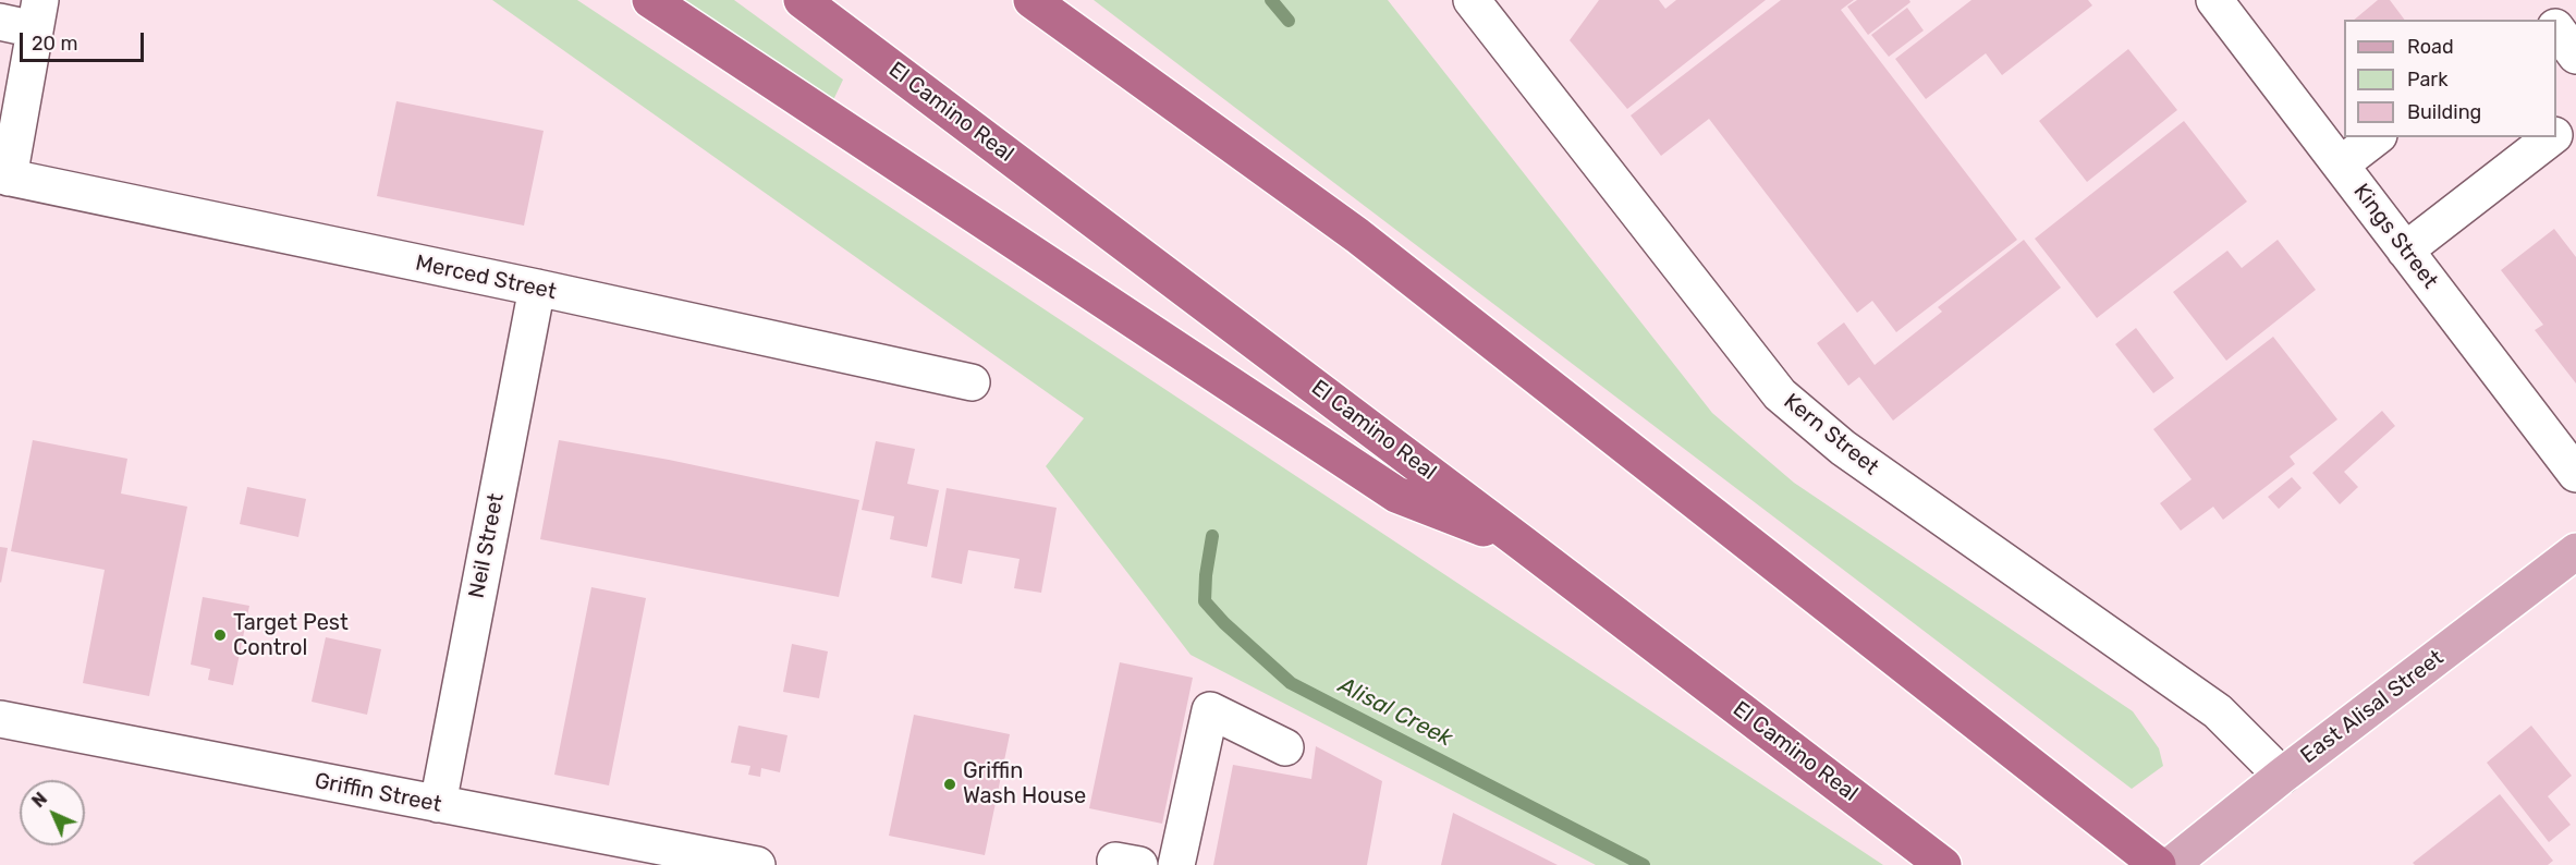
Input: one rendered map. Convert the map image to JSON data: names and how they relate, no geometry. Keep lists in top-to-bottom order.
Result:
{
  "streets": {
    "highway": ["El Camino Real"],
    "main road": ["East Alisal Street"],
    "street": [
      "Kings Street",
      "Merced Street",
      "Kern Street",
      "Neil Street",
      "Griffin Street"
    ]
  },
  "crossings": [
    ["Merced Street", "Neil Street"],
    ["Kern Street", "East Alisal Street"],
    ["Neil Street", "Griffin Street"]
  ],
  "water": ["Alisal Creek"],
  "places": ["Target Pest Control", "Griffin Wash House"],
  "legend": ["Road", "Park", "Building"],
  "scale_bar": "20 m",
  "north": "top left"
}
